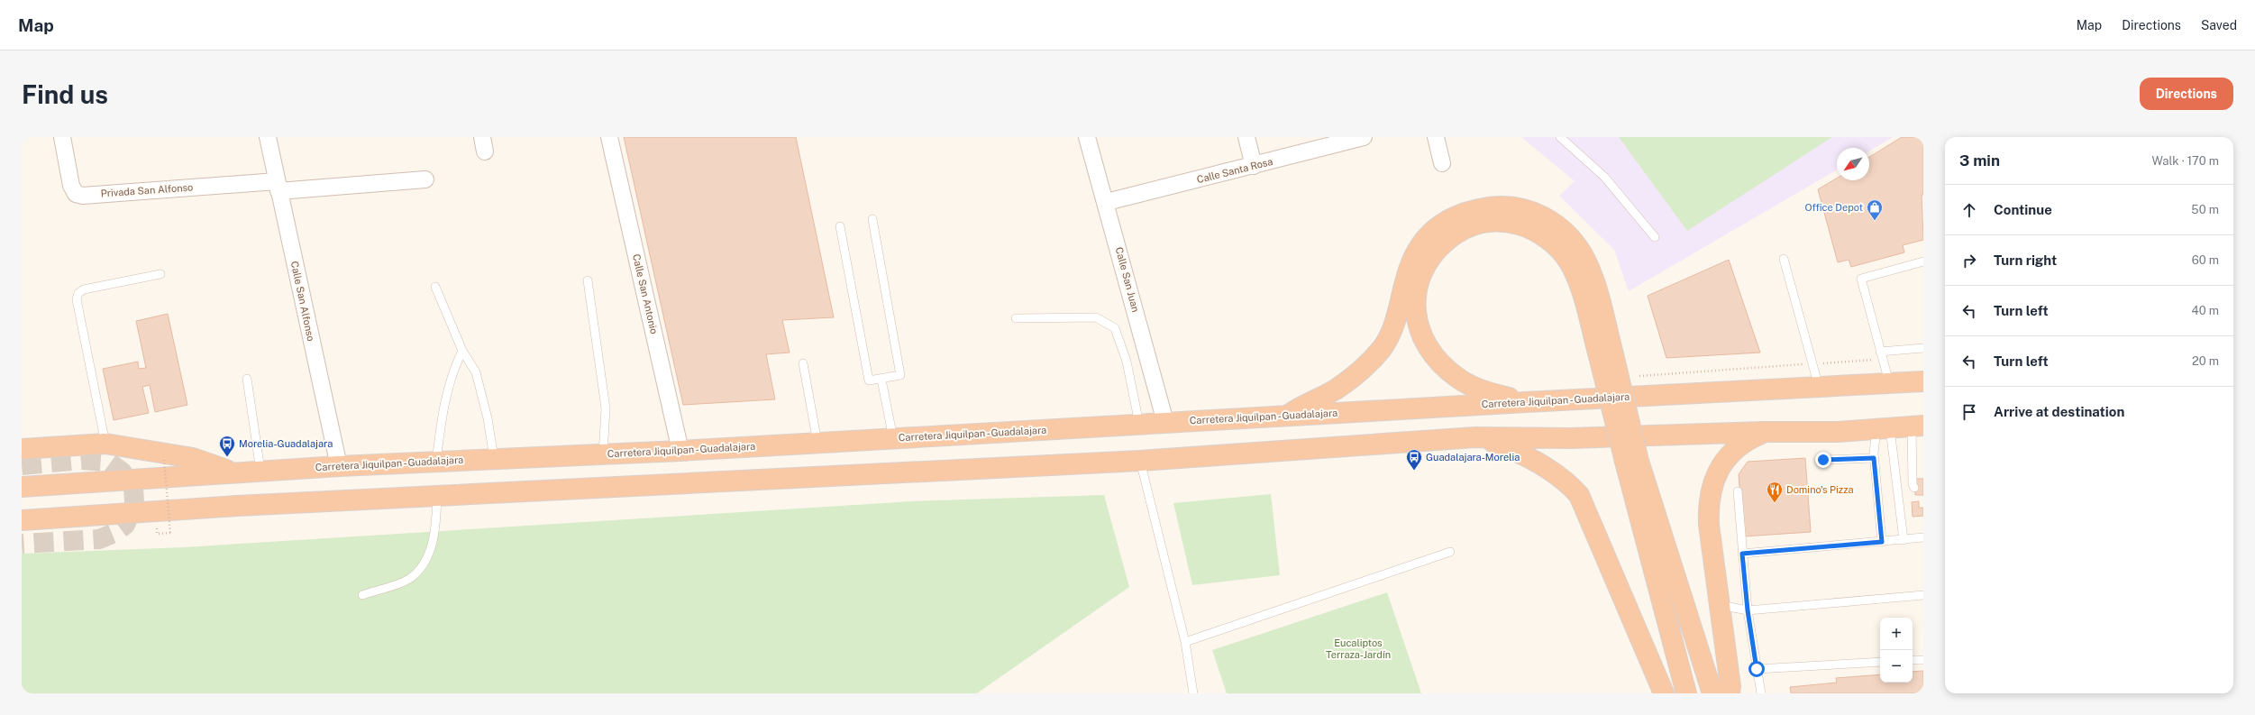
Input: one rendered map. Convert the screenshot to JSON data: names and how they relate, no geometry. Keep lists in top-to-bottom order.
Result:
{
  "streets": {
    "highway": ["Carretera Jiquilpan - Guadalajara"],
    "street": [
      "Calle Santa Rosa",
      "Privada San Alfonso",
      "Calle San Juan",
      "Calle San Antonio",
      "Calle San Alfonso"
    ]
  },
  "crossings": [
    ["Calle Santa Rosa", "Calle San Juan"],
    ["Privada San Alfonso", "Calle San Alfonso"],
    ["Calle San Juan", "Carretera Jiquilpan - Guadalajara"],
    ["Calle San Antonio", "Carretera Jiquilpan - Guadalajara"],
    ["Calle San Alfonso", "Carretera Jiquilpan - Guadalajara"]
  ],
  "parks": ["Eucaliptos Terraza-Jardín"],
  "places": {
    "shop": ["Office Depot"],
    "bus stop": ["Morelia-Guadalajara", "Guadalajara-Morelia"],
    "restaurant": ["Domino's Pizza"]
  },
  "north": "bottom left",
  "page": {
    "header": "Map",
    "nav": ["Map", "Directions", "Saved"],
    "buttons": "Directions",
    "title": "Find us",
    "heading": ["3 min", "Walk · 170 m"],
    "list": [
      ["Continue", "50 m"],
      ["Turn right", "60 m"],
      ["Turn left", "40 m"],
      ["Turn left", "20 m"],
      "Arrive at destination"
    ],
    "map_buttons": ["+", "−"]
  }
}
